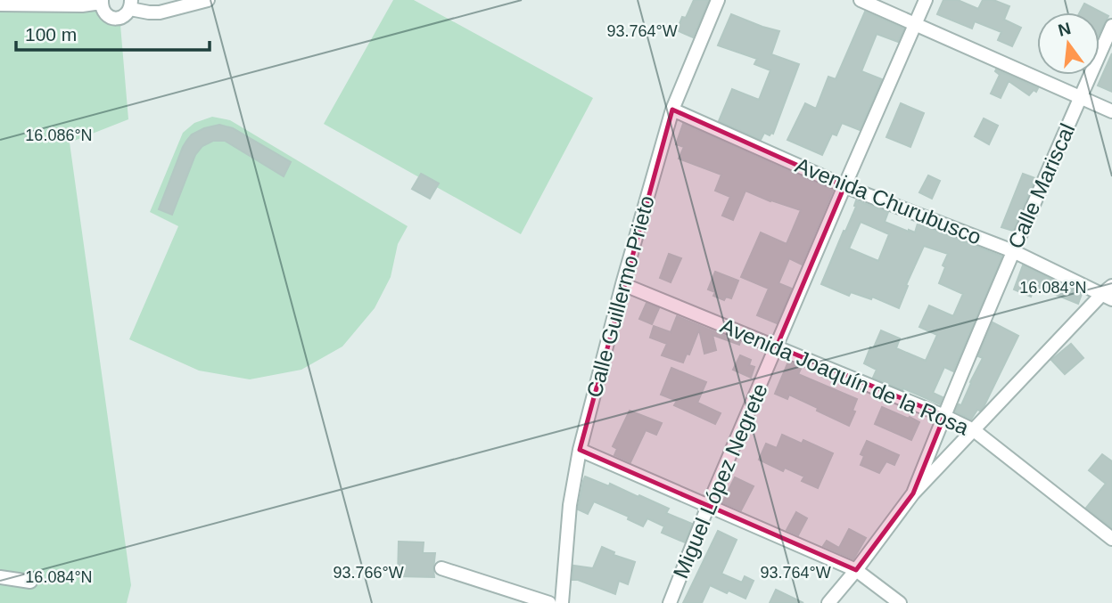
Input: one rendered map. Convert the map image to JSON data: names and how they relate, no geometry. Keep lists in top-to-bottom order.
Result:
{
  "streets": {
    "street": [
      "Calle Mariscal",
      "Avenida Churubusco",
      "Calle Guillermo Prieto",
      "Avenida Joaquín de la Rosa",
      "Miguel López Negrete"
    ]
  },
  "crossings": [
    ["Calle Mariscal", "Avenida Churubusco"],
    ["Calle Mariscal", "Avenida Joaquín de la Rosa"],
    ["Avenida Churubusco", "Calle Guillermo Prieto"],
    ["Avenida Churubusco", "Miguel López Negrete"],
    ["Calle Guillermo Prieto", "Avenida Joaquín de la Rosa"],
    ["Avenida Joaquín de la Rosa", "Miguel López Negrete"]
  ],
  "scale_bar": "100 m",
  "north": "top",
  "coordinates": [
    "93.764°W",
    "16.086°N",
    "16.084°N",
    "93.766°W"
  ]
}
